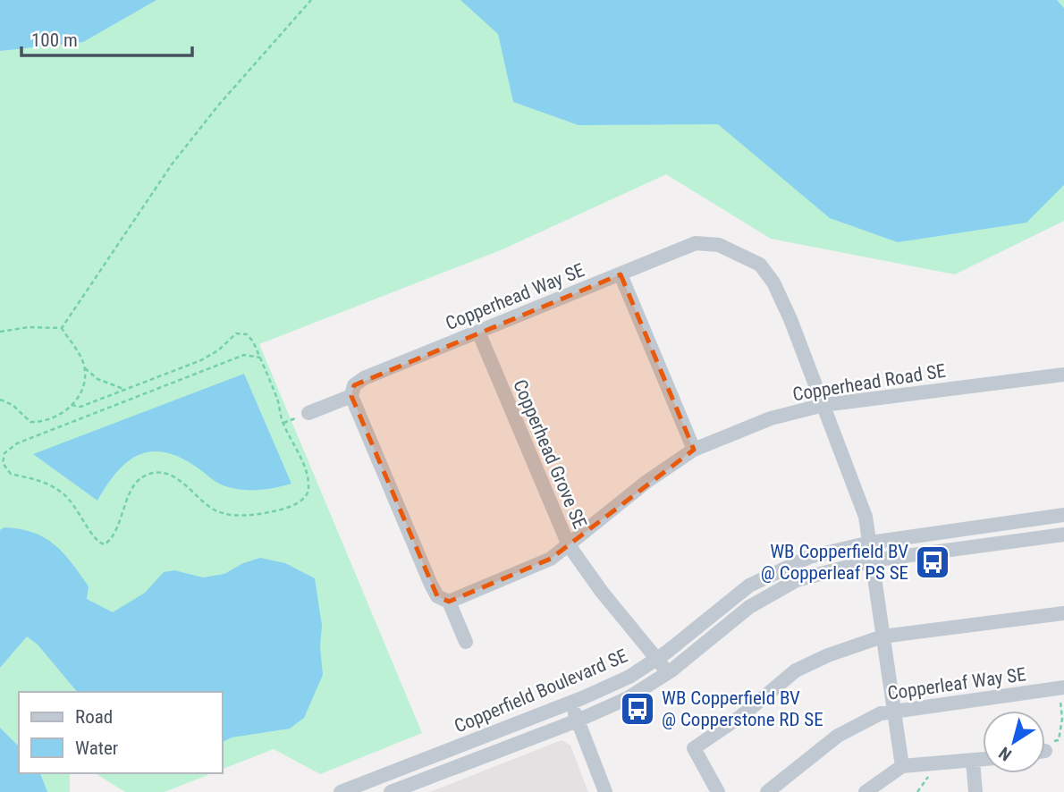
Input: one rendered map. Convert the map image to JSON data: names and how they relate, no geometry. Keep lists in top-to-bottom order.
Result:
{
  "streets": {
    "street": [
      "Copperhead Way SE",
      "Copperhead Road SE",
      "Copperhead Grove SE",
      "Copperleaf Way SE",
      "Copperfield Boulevard SE"
    ]
  },
  "crossings": [
    ["Copperhead Way SE", "Copperhead Road SE"],
    ["Copperhead Way SE", "Copperhead Grove SE"],
    ["Copperhead Way SE", "Copperleaf Way SE"],
    ["Copperhead Way SE", "Copperfield Boulevard SE"],
    ["Copperhead Road SE", "Copperhead Grove SE"],
    ["Copperhead Grove SE", "Copperfield Boulevard SE"]
  ],
  "places": {
    "bus stop": ["WB Copperfield BV @ Copperleaf PS SE", "WB Copperfield BV @ Copperstone RD SE"]
  },
  "legend": ["Road", "Water"],
  "scale_bar": "100 m",
  "north": "bottom left"
}
